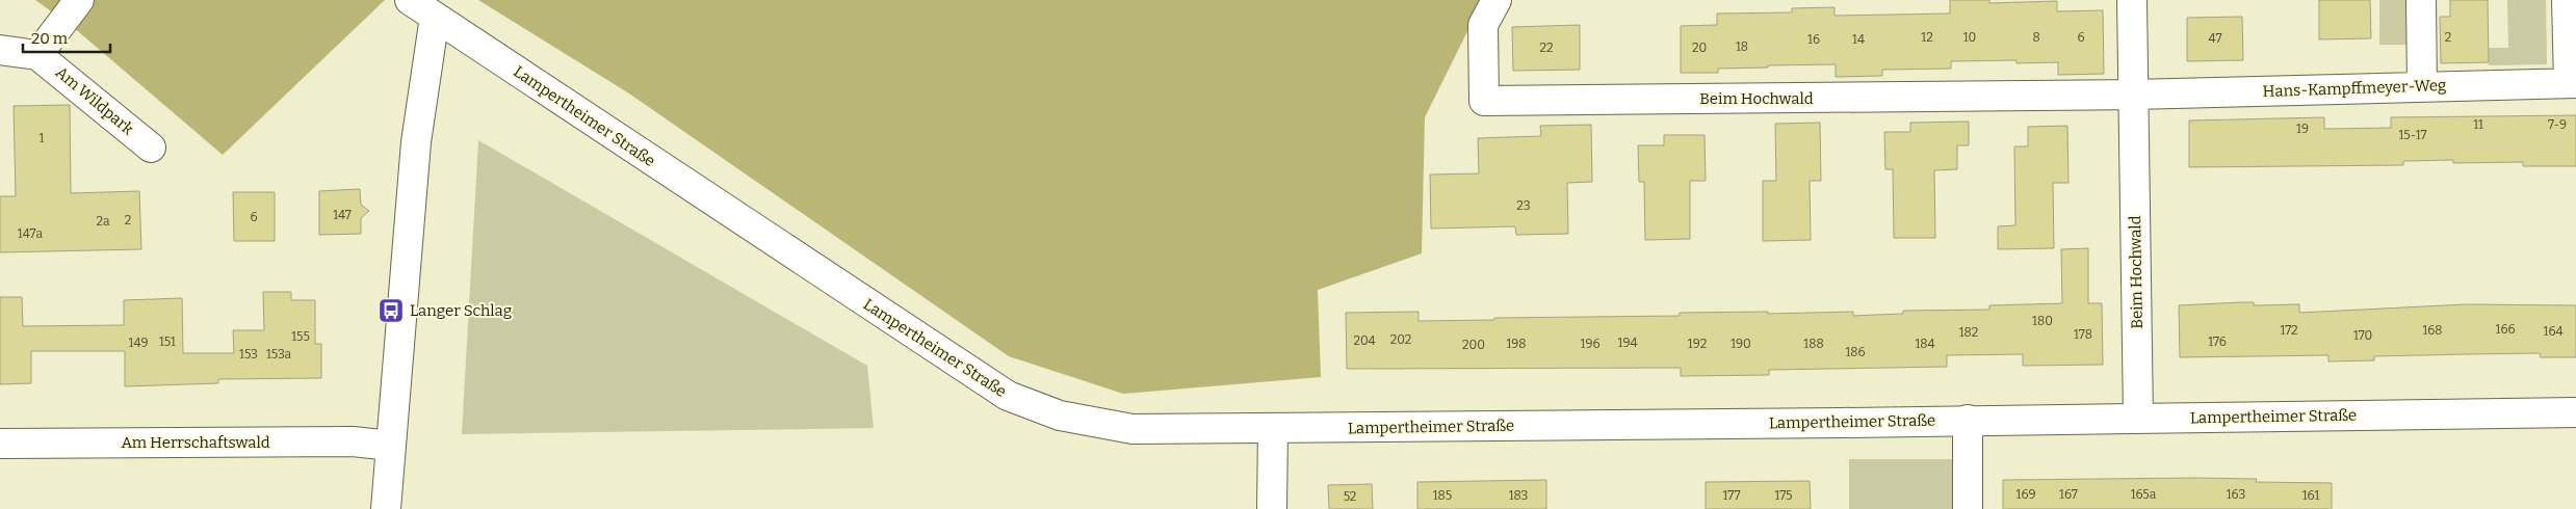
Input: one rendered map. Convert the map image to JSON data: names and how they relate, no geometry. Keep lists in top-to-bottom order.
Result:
{
  "streets": {
    "street": [
      "Hans-Kampffmeyer-Weg",
      "Beim Hochwald",
      "Am Wildpark",
      "Lampertheimer Straße",
      "Am Herrschaftswald"
    ]
  },
  "crossings": [
    ["Hans-Kampffmeyer-Weg", "Beim Hochwald"],
    ["Beim Hochwald", "Lampertheimer Straße"]
  ],
  "places": {
    "bus stop": ["Langer Schlag"]
  },
  "house_numbers": [
    "12",
    "10",
    "8",
    "6",
    "2",
    "47",
    "16",
    "14",
    "18",
    "22",
    "20",
    "11",
    "7-9",
    "19",
    "15-17",
    "1",
    "23",
    "147",
    "6",
    "2",
    "2a",
    "147a",
    "180",
    "166",
    "172",
    "168",
    "164",
    "182",
    "178",
    "170",
    "155",
    "202",
    "204",
    "151",
    "176",
    "149",
    "194",
    "198",
    "196",
    "192",
    "190",
    "188",
    "184",
    "200",
    "186",
    "153",
    "153a",
    "169",
    "167",
    "165a",
    "163",
    "185",
    "183",
    "177",
    "175",
    "161",
    "52"
  ],
  "scale_bar": "20 m"
}
